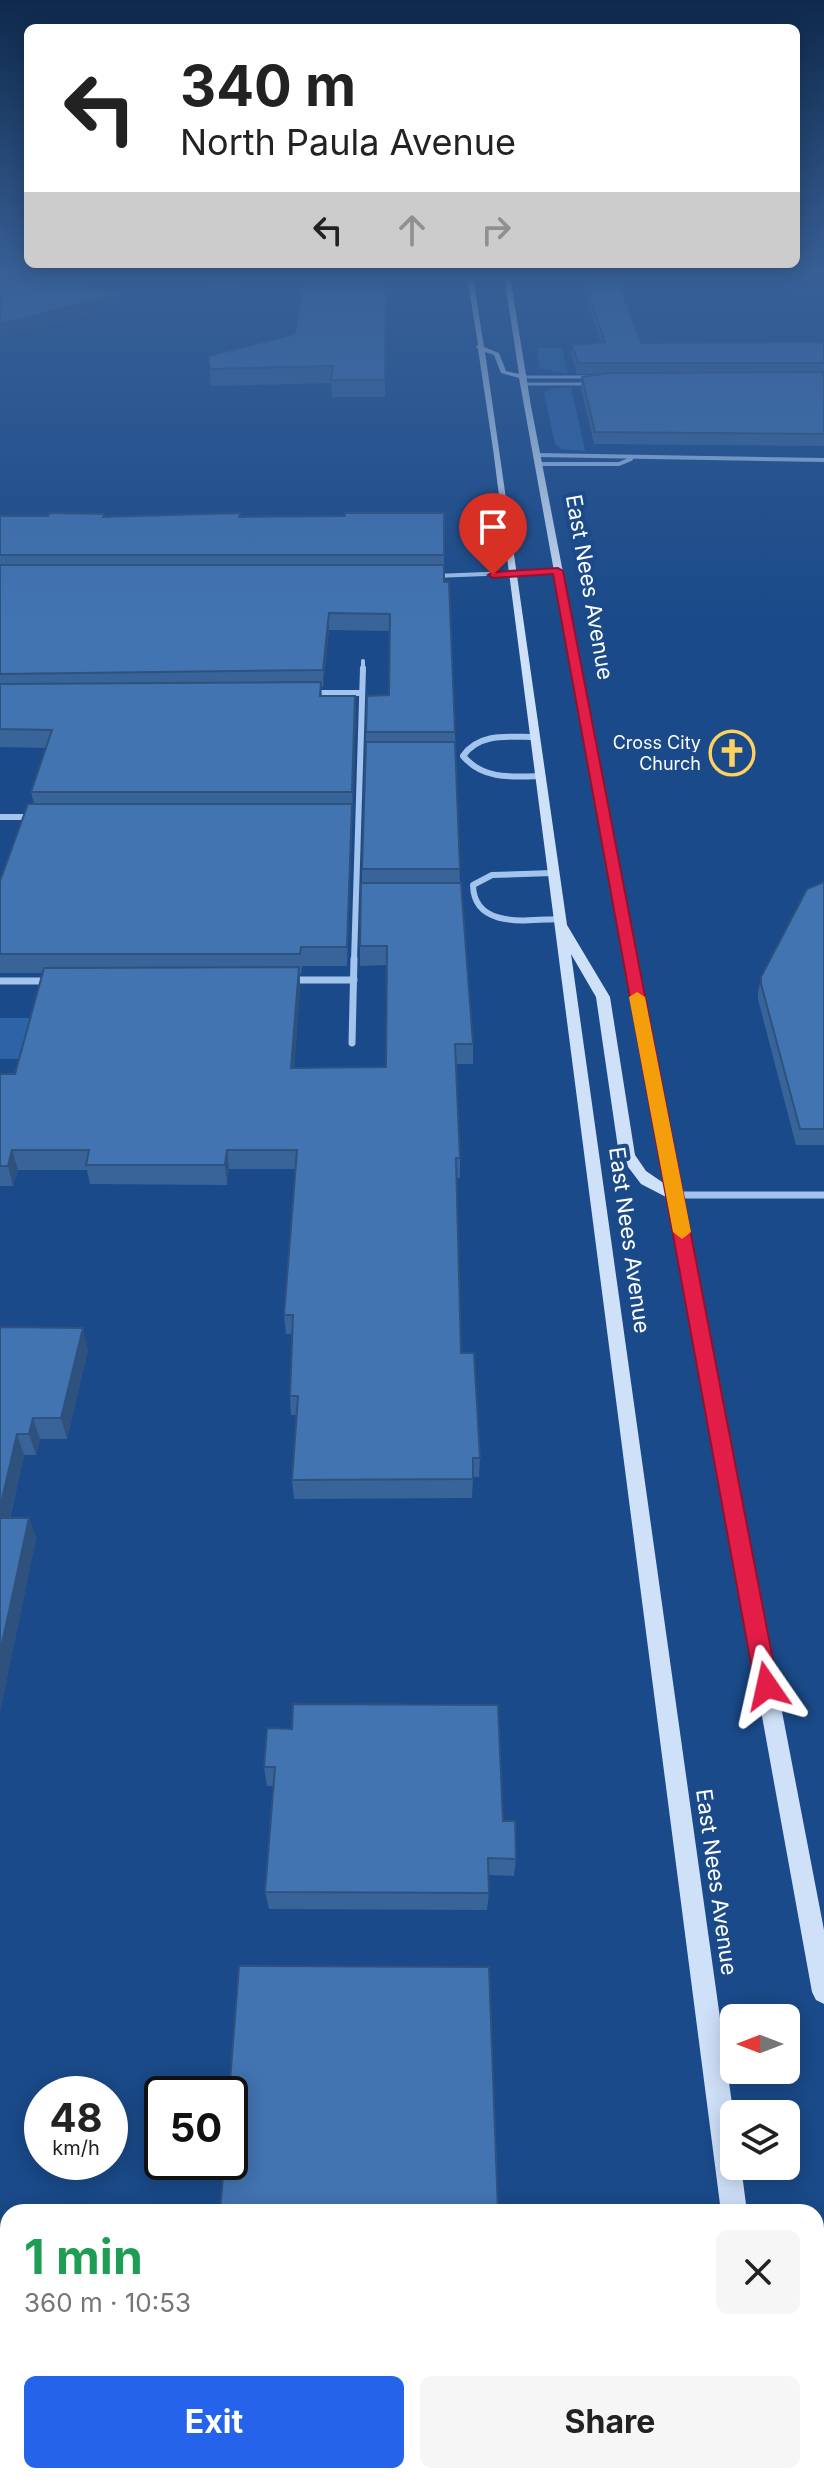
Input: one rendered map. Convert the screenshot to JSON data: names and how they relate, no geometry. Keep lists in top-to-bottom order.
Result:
{
  "streets": {
    "main road": ["East Nees Avenue"]
  },
  "places": {
    "church": ["Cross City Church"]
  },
  "north": "left",
  "page": {
    "turn": ["340 m", "North Paula Avenue"],
    "speed": "48 km/h",
    "limit": "50",
    "heading": ["1 min", "360 m · 10:53"],
    "buttons": ["Exit", "Share"]
  }
}
